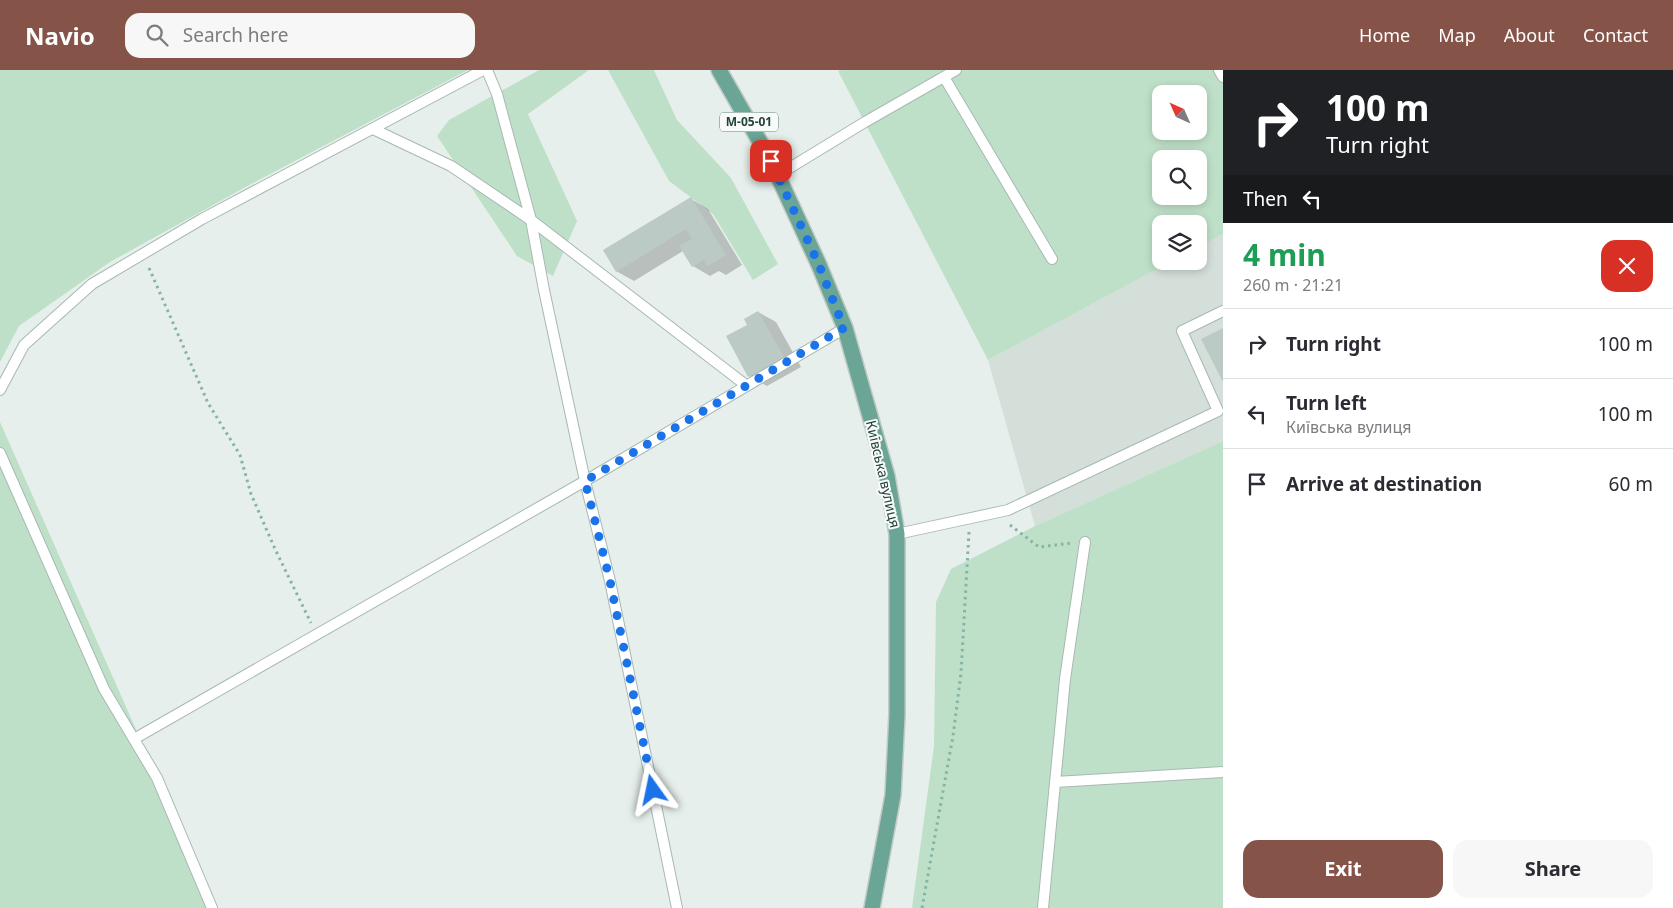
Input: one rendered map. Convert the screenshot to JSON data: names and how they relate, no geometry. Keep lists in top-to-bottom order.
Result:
{
  "streets": {
    "main road": ["М-05-01", "Київська вулиця"]
  },
  "north": "top left",
  "page": {
    "header": "Navio",
    "search": "Search here",
    "nav": [
      "Home",
      "Map",
      "About",
      "Contact"
    ],
    "turn": ["100 m", "Turn right"],
    "then": "Then",
    "heading": ["4 min", "260 m · 21:21"],
    "list": [
      {
        "name": "Turn right",
        "value": "100 m"
      },
      {
        "name": "Turn left",
        "note": "Київська вулиця",
        "value": "100 m"
      },
      {
        "name": "Arrive at destination",
        "value": "60 m"
      }
    ],
    "buttons": ["Exit", "Share"]
  }
}
